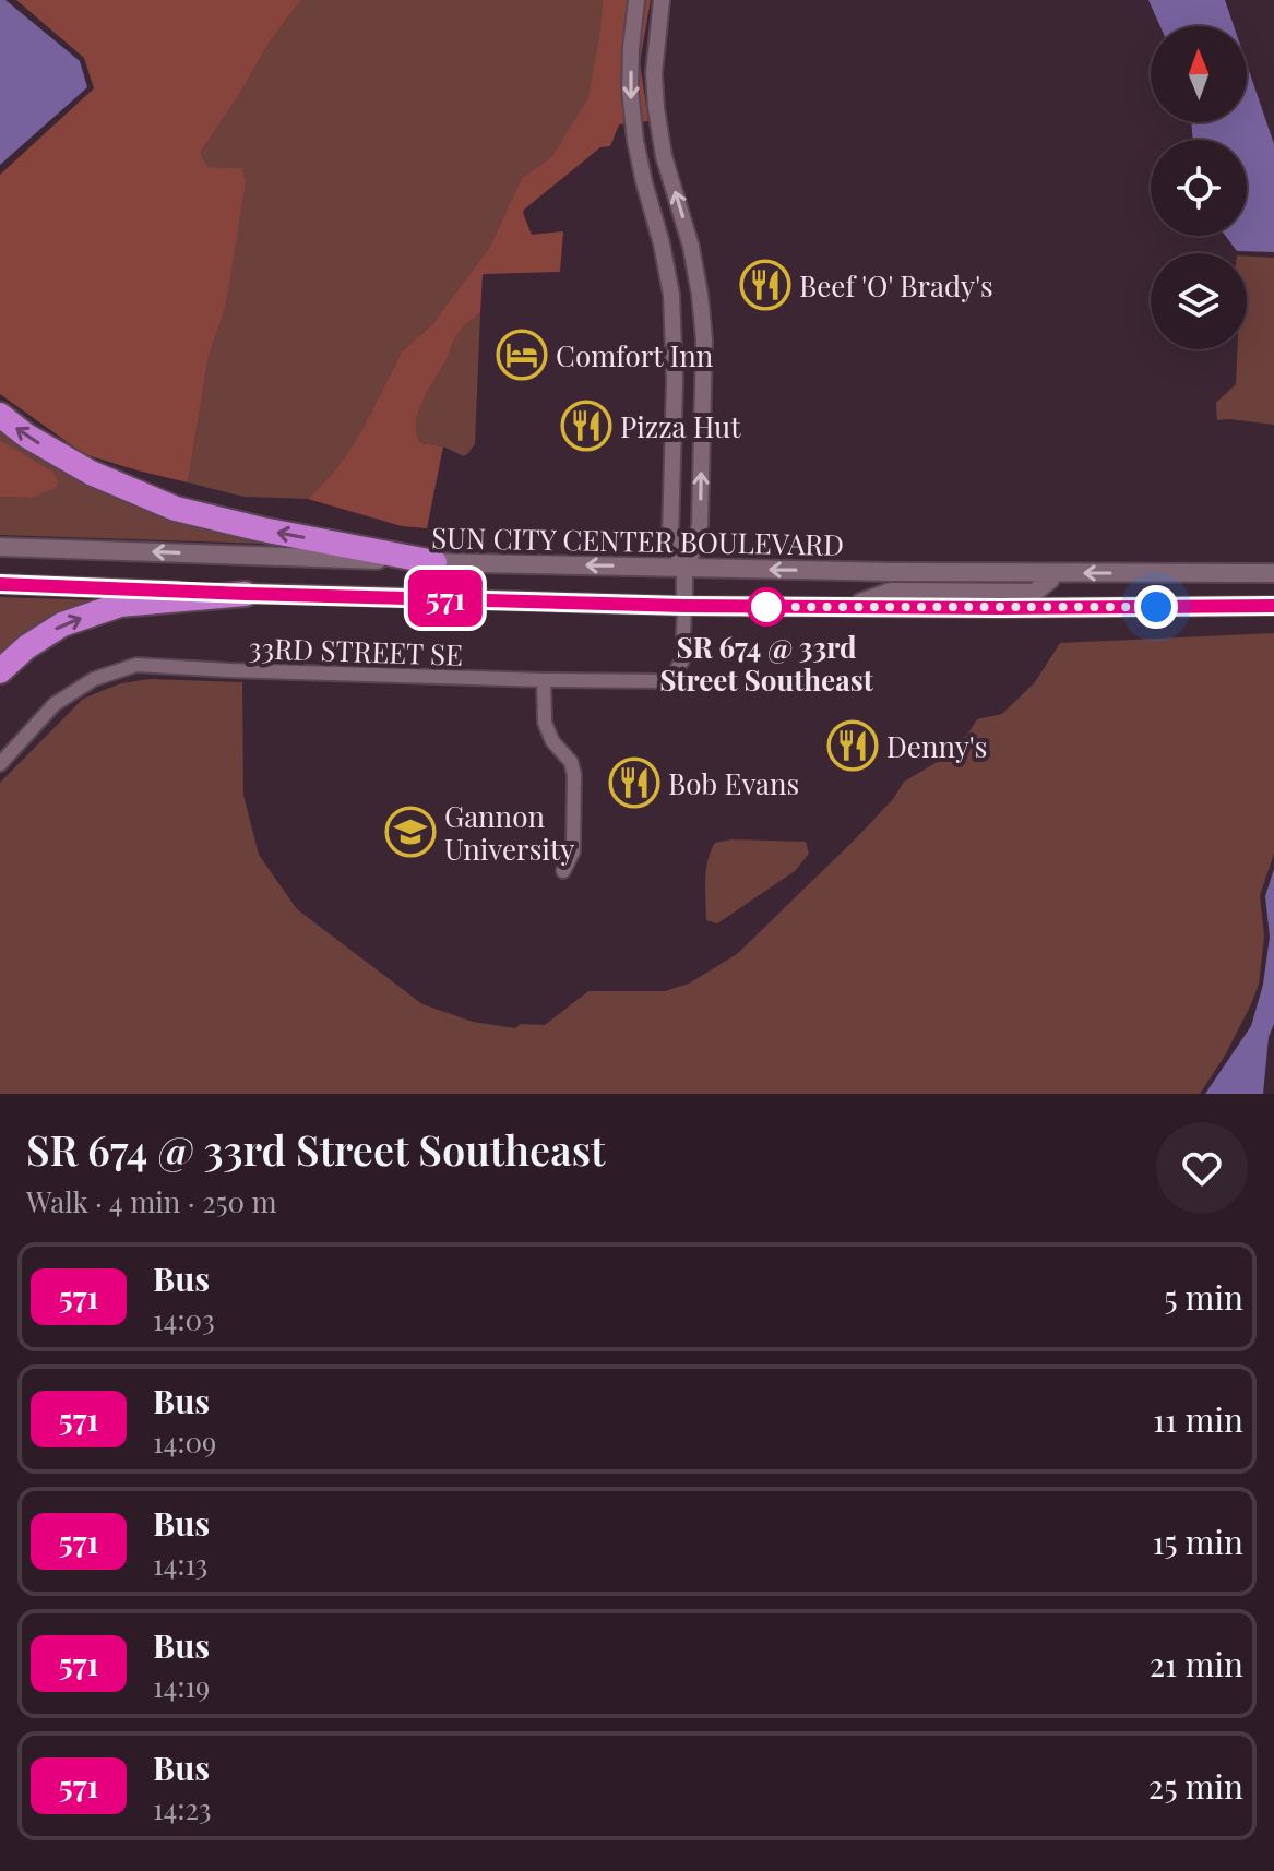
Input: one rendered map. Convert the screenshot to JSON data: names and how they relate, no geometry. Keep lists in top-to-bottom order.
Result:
{
  "streets": {
    "main road": ["SUN CITY CENTER BOULEVARD"],
    "street": ["33RD STREET SE"]
  },
  "places": {
    "restaurant": [
      "Beef 'O' Brady's",
      "Pizza Hut",
      "Denny's",
      "Bob Evans"
    ],
    "hotel": ["Comfort Inn"],
    "other": ["SR 674 @ 33rd Street Southeast"],
    "school or university": ["Gannon University"]
  },
  "lines": ["bus line 571"],
  "north": "top",
  "page": {
    "on_map": "571",
    "heading": ["SR 674 @ 33rd Street Southeast", "Walk · 4 min · 250 m"],
    "list": [
      {
        "mark": "571",
        "name": "Bus",
        "note": "14:03",
        "value": "5 min"
      },
      {
        "mark": "571",
        "name": "Bus",
        "note": "14:09",
        "value": "11 min"
      },
      {
        "mark": "571",
        "name": "Bus",
        "note": "14:13",
        "value": "15 min"
      },
      {
        "mark": "571",
        "name": "Bus",
        "note": "14:19",
        "value": "21 min"
      },
      {
        "mark": "571",
        "name": "Bus",
        "note": "14:23",
        "value": "25 min"
      }
    ]
  }
}
